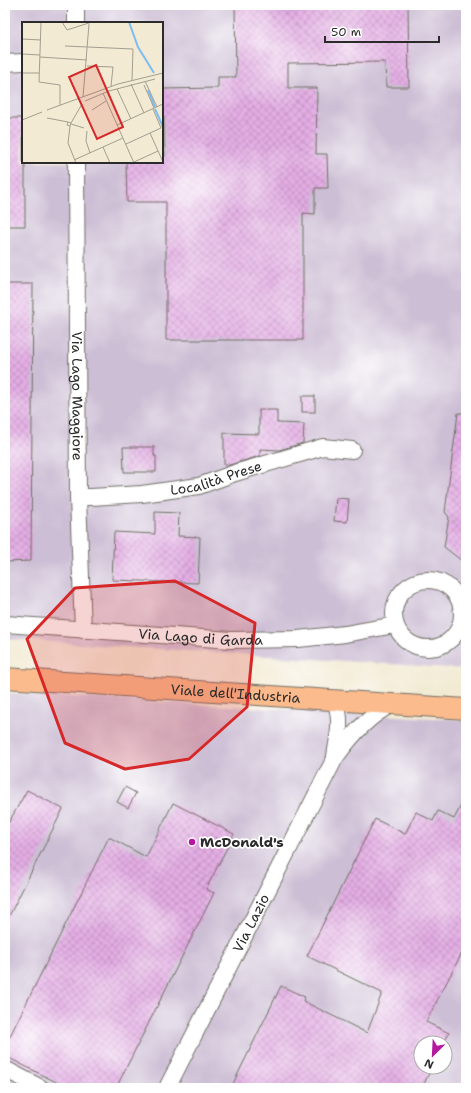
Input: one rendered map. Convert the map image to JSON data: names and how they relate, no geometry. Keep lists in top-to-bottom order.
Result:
{
  "streets": {
    "main road": ["Viale dell'Industria"],
    "street": [
      "Via Lago Maggiore",
      "Località Prese",
      "Via Lago di Garda",
      "Via Lazio"
    ]
  },
  "crossings": [
    ["Via Lago Maggiore", "Località Prese"],
    ["Via Lago Maggiore", "Via Lago di Garda"]
  ],
  "places": ["McDonald's"],
  "scale_bar": "50 m",
  "north": "bottom left"
}
